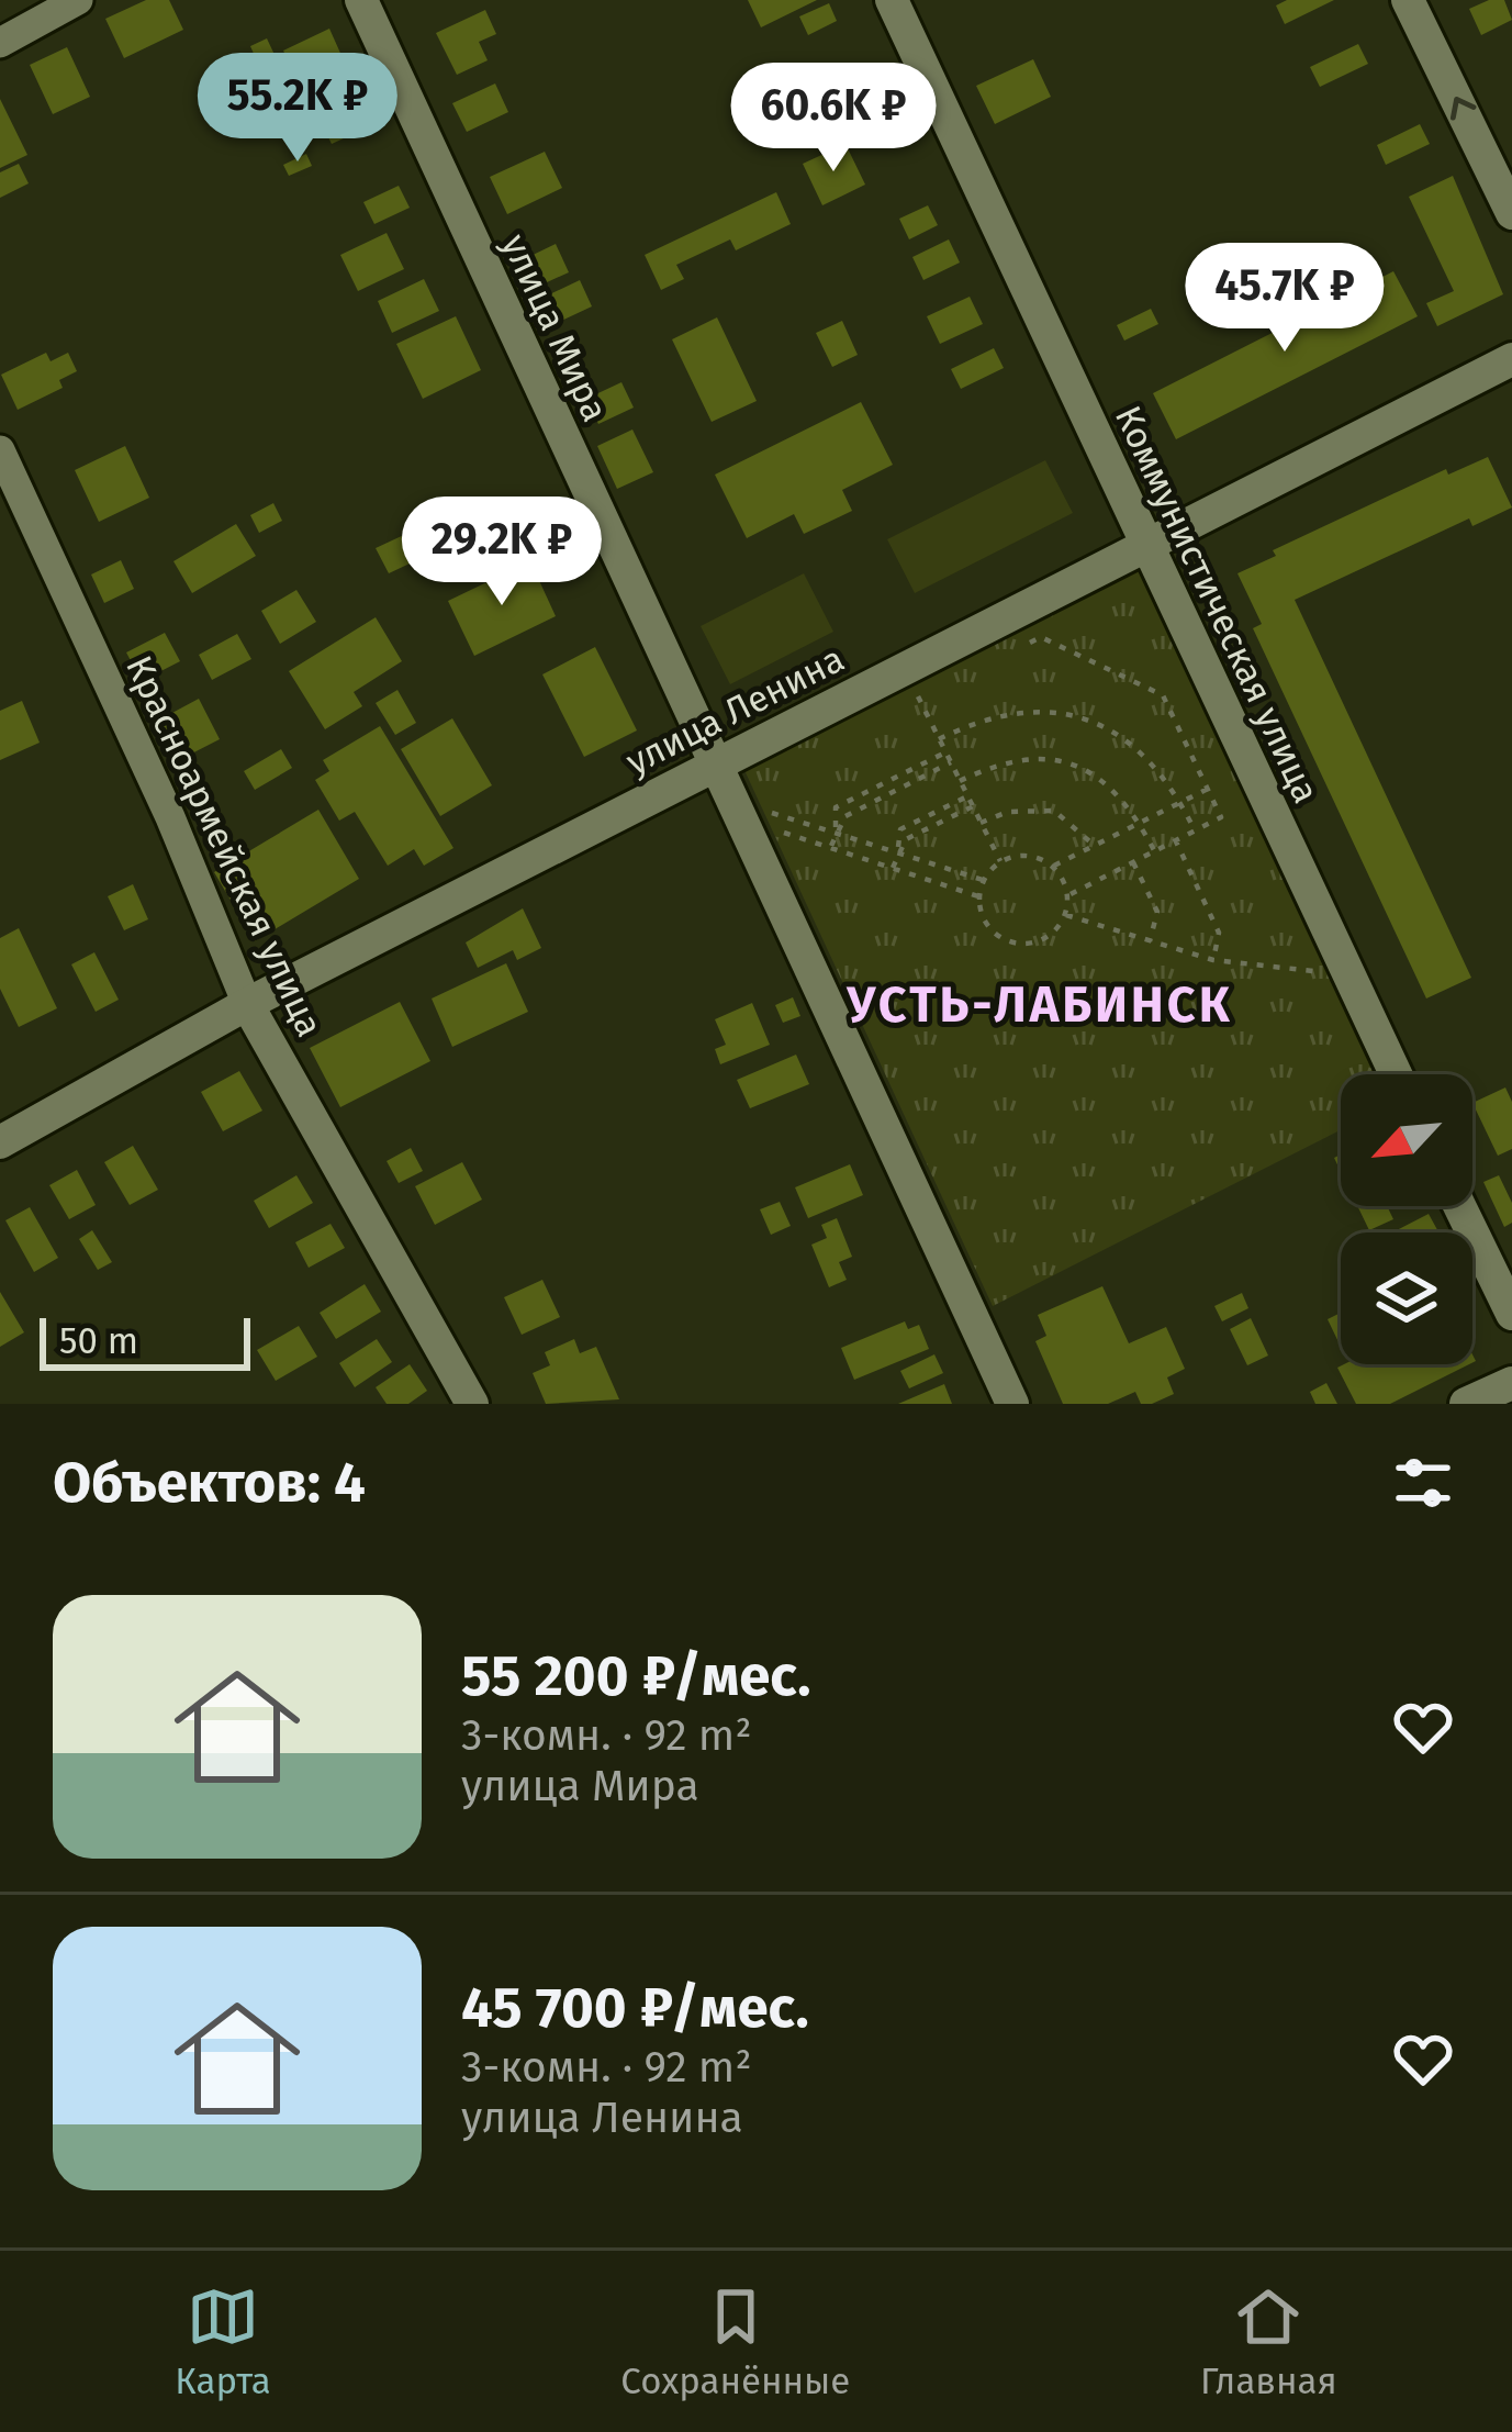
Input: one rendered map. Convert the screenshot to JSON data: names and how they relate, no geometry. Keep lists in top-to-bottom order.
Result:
{
  "streets": {
    "street": [
      "улица Мира",
      "Коммунистическая улица",
      "улица Ленина",
      "Красноармейская улица"
    ]
  },
  "crossings": [
    ["улица Мира", "улица Ленина"],
    ["Коммунистическая улица", "улица Ленина"],
    ["улица Ленина", "Красноармейская улица"]
  ],
  "districts": ["УСТЬ-ЛАБИНСК"],
  "scale_bar": "50 m",
  "north": "bottom left",
  "page": {
    "price": [
      "55.2K ₽",
      "60.6K ₽",
      "45.7K ₽",
      "29.2K ₽"
    ],
    "scale": "50 m",
    "heading": "Объектов: 4",
    "list": [
      {
        "name": "55 200 ₽/мес.",
        "note": "3-комн. · 92 m² · улица Мира"
      },
      {
        "name": "45 700 ₽/мес.",
        "note": "3-комн. · 92 m² · улица Ленина"
      }
    ],
    "tabs": ["Карта", "Сохранённые", "Главная"]
  }
}
